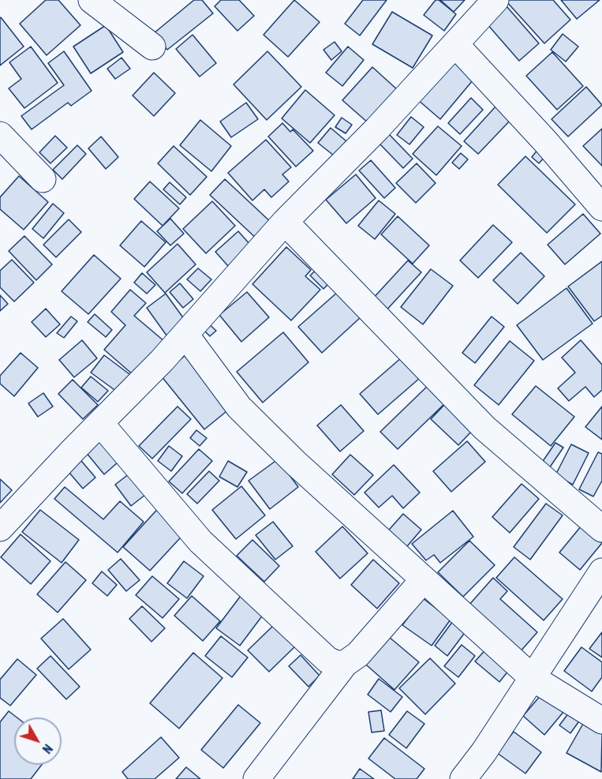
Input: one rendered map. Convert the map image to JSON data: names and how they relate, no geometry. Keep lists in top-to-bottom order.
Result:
{
  "north": "bottom right"
}
